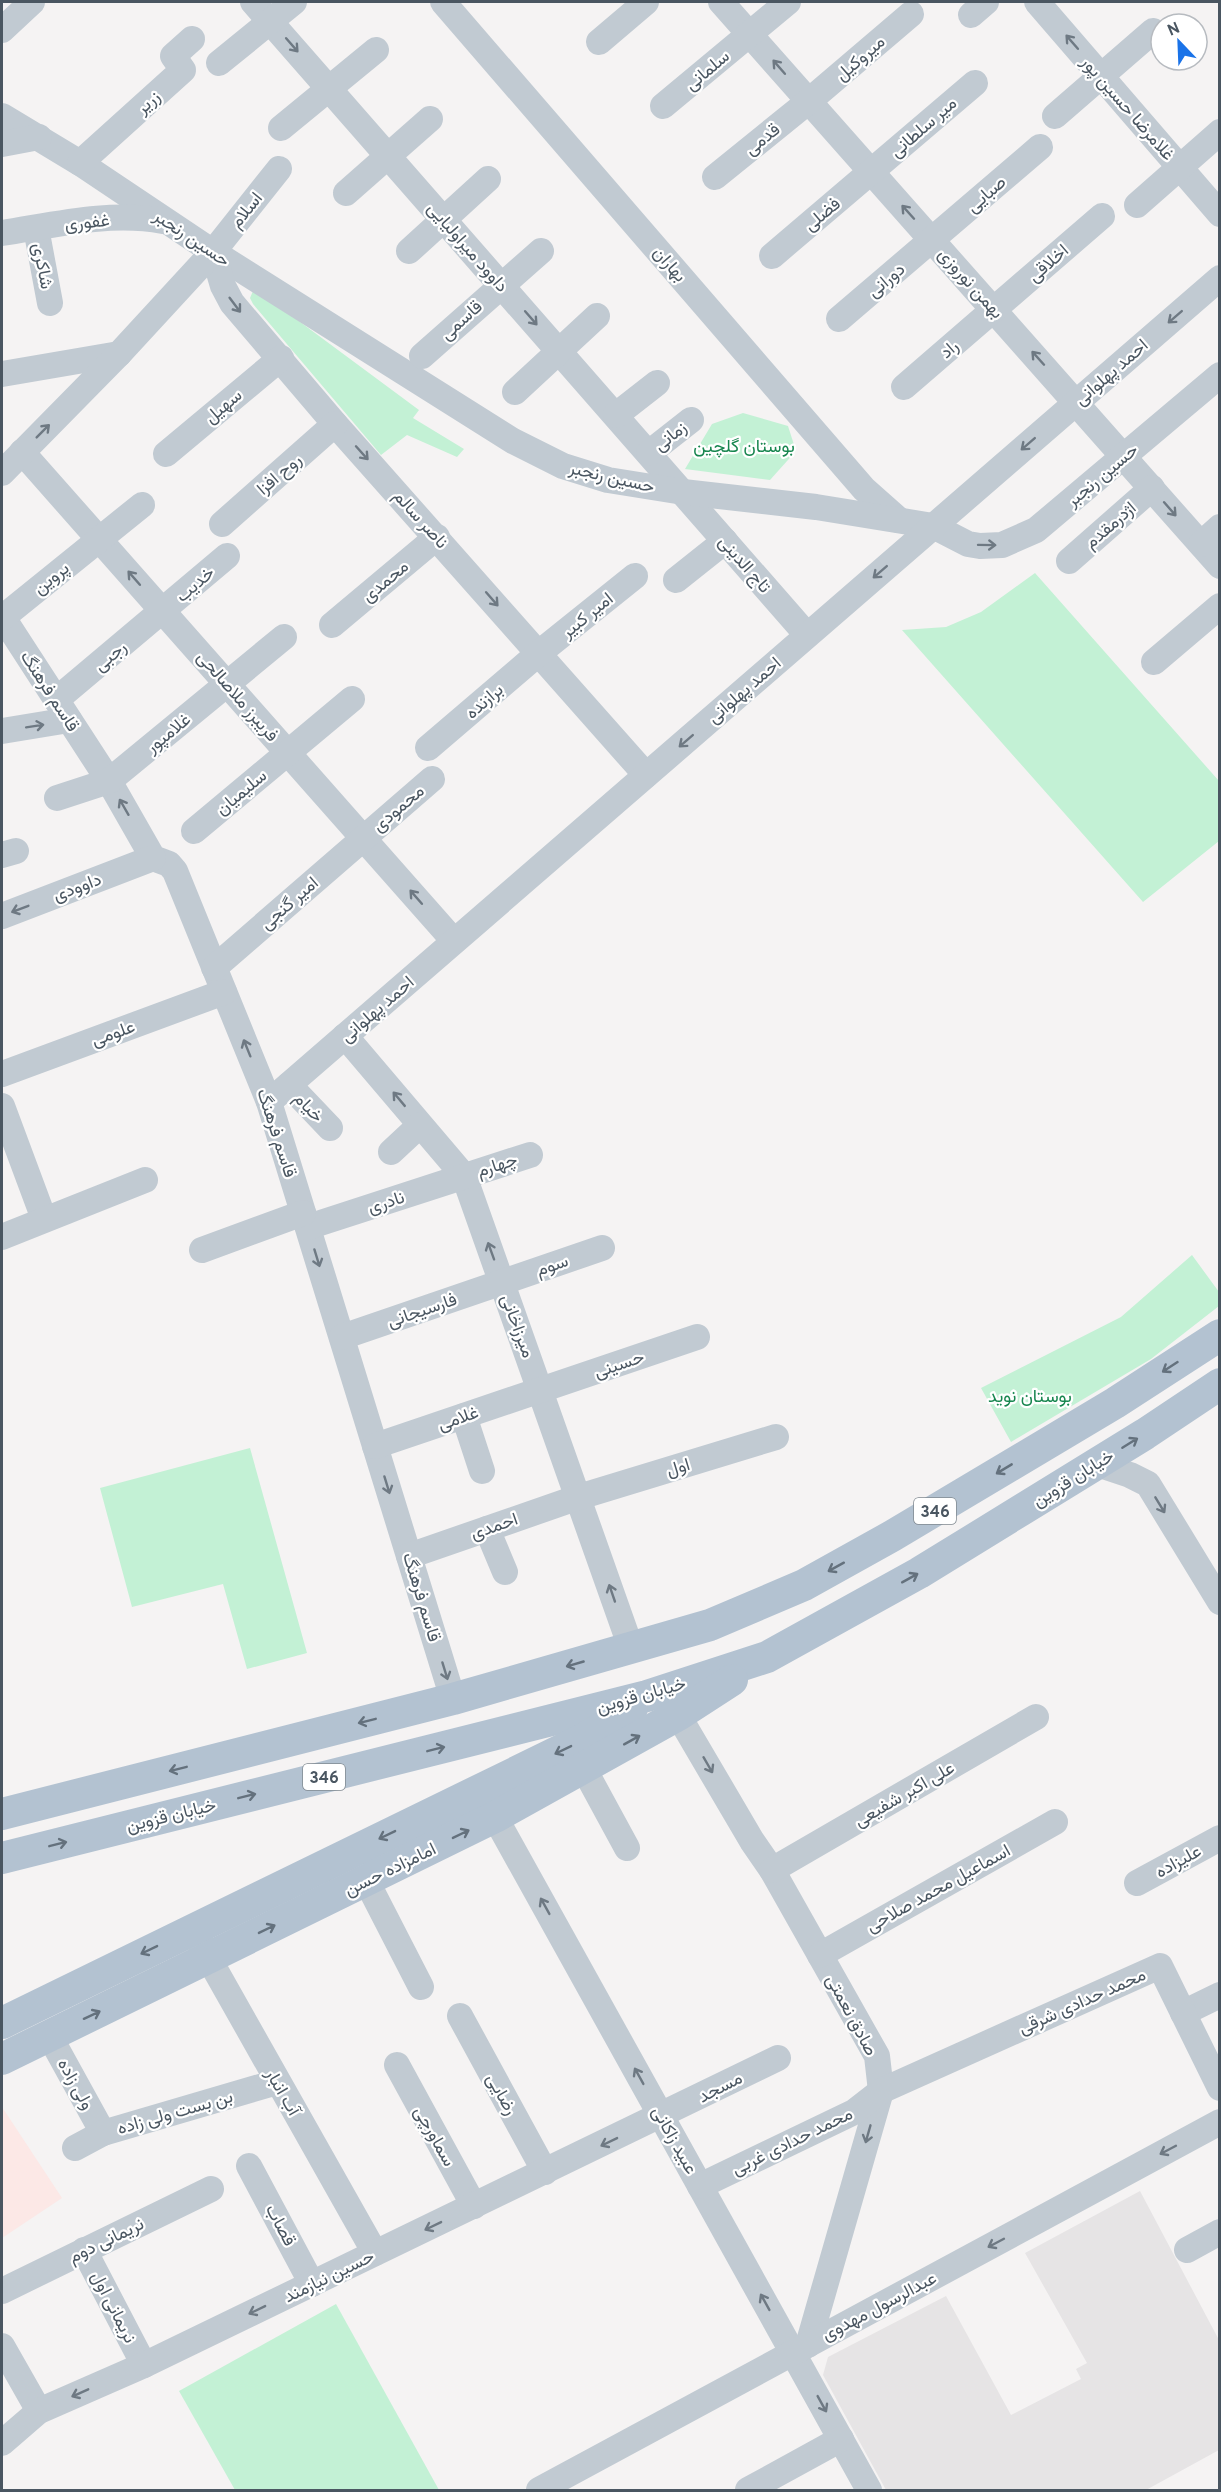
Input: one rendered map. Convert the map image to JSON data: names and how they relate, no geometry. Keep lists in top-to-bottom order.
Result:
{
  "streets": {
    "main road": ["خیابان قزوین", "346", "امامزاده حسن"],
    "street": [
      "میروکیل",
      "سلمانی",
      "زریر",
      "غلامرضا حسین پور",
      "میر سلطانی",
      "قدمی",
      "صبایی",
      "اسلام",
      "فضلی",
      "غفوری",
      "حسین رنجبر",
      "داوود میراولیایی",
      "اخلاقی",
      "بهاران",
      "شاکری",
      "دورانی",
      "بهمن نوروزی",
      "قاسمی",
      "راد",
      "احمد پهلوانی",
      "سهیل",
      "زمانی",
      "روح افزا",
      "ناصر سالم",
      "اژدرمقدم",
      "تاج الدینی",
      "پروین",
      "محمدی",
      "خدیب",
      "امیر کبیر",
      "رجبی",
      "قاسم فرهنگ",
      "فریبرز ملاصالحی",
      "برازنده",
      "غلامپور",
      "سلیمیان",
      "محمودی",
      "داوودی",
      "امیر گنجی",
      "علومی",
      "خیام",
      "چهارم",
      "نادری",
      "سوم",
      "فارسیجانی",
      "میرزاخانی",
      "حسینی",
      "غلامی",
      "اول",
      "احمدی",
      "علی اکبر شفیعی",
      "علیزاده",
      "اسماعیل محمد صلاحی",
      "محمد حدادی شرقی",
      "صادق نعمتی",
      "ولی زاده",
      "مسجد",
      "آب انبار",
      "رضایی",
      "بن بست ولی زاده",
      "سماورچی",
      "عبید زاکانی",
      "محمد حدادی غربی",
      "قصاب",
      "نریمانی دوم",
      "حسین نیازمند",
      "عبدالرسول مهدوی",
      "نریمانی اول"
    ]
  },
  "crossings": [
    ["میروکیل", "قدمی"],
    ["میروکیل", "بهمن نوروزی"],
    ["سلمانی", "بهمن نوروزی"],
    ["زریر", "حسین رنجبر"],
    ["میر سلطانی", "فضلی"],
    ["میر سلطانی", "بهمن نوروزی"],
    ["قدمی", "بهمن نوروزی"],
    ["صبایی", "دورانی"],
    ["صبایی", "بهمن نوروزی"],
    ["اسلام", "حسین رنجبر"],
    ["اسلام", "ناصر سالم"],
    ["فضلی", "بهمن نوروزی"],
    ["غفوری", "حسین رنجبر"],
    ["غفوری", "شاکری"],
    ["حسین رنجبر", "داوود میراولیایی"],
    ["حسین رنجبر", "بهاران"],
    ["حسین رنجبر", "بهمن نوروزی"],
    ["حسین رنجبر", "احمد پهلوانی"],
    ["حسین رنجبر", "ناصر سالم"],
    ["حسین رنجبر", "تاج الدینی"],
    ["داوود میراولیایی", "قاسمی"],
    ["داوود میراولیایی", "زمانی"],
    ["داوود میراولیایی", "تاج الدینی"],
    ["اخلاقی", "بهمن نوروزی"],
    ["اخلاقی", "راد"],
    ["دورانی", "بهمن نوروزی"],
    ["بهمن نوروزی", "راد"],
    ["بهمن نوروزی", "احمد پهلوانی"],
    ["بهمن نوروزی", "اژدرمقدم"],
    ["احمد پهلوانی", "ناصر سالم"],
    ["احمد پهلوانی", "تاج الدینی"],
    ["احمد پهلوانی", "قاسم فرهنگ"],
    ["احمد پهلوانی", "فریبرز ملاصالحی"],
    ["احمد پهلوانی", "خیام"],
    ["احمد پهلوانی", "میرزاخانی"],
    ["سهیل", "ناصر سالم"],
    ["روح افزا", "ناصر سالم"],
    ["ناصر سالم", "محمدی"],
    ["ناصر سالم", "امیر کبیر"],
    ["ناصر سالم", "برازنده"],
    ["پروین", "قاسم فرهنگ"],
    ["پروین", "فریبرز ملاصالحی"],
    ["خدیب", "رجبی"],
    ["خدیب", "فریبرز ملاصالحی"],
    ["امیر کبیر", "برازنده"],
    ["رجبی", "قاسم فرهنگ"],
    ["رجبی", "فریبرز ملاصالحی"],
    ["قاسم فرهنگ", "غلامپور"],
    ["قاسم فرهنگ", "داوودی"],
    ["قاسم فرهنگ", "امیر گنجی"],
    ["قاسم فرهنگ", "علومی"],
    ["قاسم فرهنگ", "نادری"],
    ["قاسم فرهنگ", "فارسیجانی"],
    ["قاسم فرهنگ", "غلامی"],
    ["قاسم فرهنگ", "346"],
    ["قاسم فرهنگ", "احمدی"],
    ["فریبرز ملاصالحی", "غلامپور"],
    ["فریبرز ملاصالحی", "سلیمیان"],
    ["فریبرز ملاصالحی", "محمودی"],
    ["فریبرز ملاصالحی", "امیر گنجی"],
    ["محمودی", "امیر گنجی"],
    ["چهارم", "نادری"],
    ["چهارم", "میرزاخانی"],
    ["نادری", "میرزاخانی"],
    ["سوم", "فارسیجانی"],
    ["سوم", "میرزاخانی"],
    ["فارسیجانی", "میرزاخانی"],
    ["میرزاخانی", "حسینی"],
    ["میرزاخانی", "غلامی"],
    ["میرزاخانی", "اول"],
    ["میرزاخانی", "346"],
    ["میرزاخانی", "احمدی"],
    ["حسینی", "غلامی"],
    ["اول", "احمدی"],
    ["خیابان قزوین", "امامزاده حسن"],
    ["علی اکبر شفیعی", "صادق نعمتی"],
    ["امامزاده حسن", "صادق نعمتی"],
    ["امامزاده حسن", "ولی زاده"],
    ["امامزاده حسن", "آب انبار"],
    ["امامزاده حسن", "عبید زاکانی"],
    ["اسماعیل محمد صلاحی", "صادق نعمتی"],
    ["محمد حدادی شرقی", "صادق نعمتی"],
    ["محمد حدادی شرقی", "محمد حدادی غربی"],
    ["صادق نعمتی", "عبید زاکانی"],
    ["صادق نعمتی", "محمد حدادی غربی"],
    ["صادق نعمتی", "عبدالرسول مهدوی"],
    ["ولی زاده", "بن بست ولی زاده"],
    ["مسجد", "عبید زاکانی"],
    ["مسجد", "حسین نیازمند"],
    ["آب انبار", "بن بست ولی زاده"],
    ["آب انبار", "حسین نیازمند"],
    ["رضایی", "حسین نیازمند"],
    ["سماورچی", "حسین نیازمند"],
    ["عبید زاکانی", "محمد حدادی غربی"],
    ["عبید زاکانی", "حسین نیازمند"],
    ["عبید زاکانی", "عبدالرسول مهدوی"],
    ["قصاب", "حسین نیازمند"],
    ["نریمانی دوم", "نریمانی اول"],
    ["حسین نیازمند", "نریمانی اول"]
  ],
  "one_way": [
    "احمد پهلوانی",
    "ناصر سالم",
    "فریبرز ملاصالحی",
    "میرزاخانی",
    "صادق نعمتی",
    "حسین نیازمند",
    "عبدالرسول مهدوی"
  ],
  "parks": ["بوستان گلچین", "بوستان نوید"],
  "north": "top left"
}
